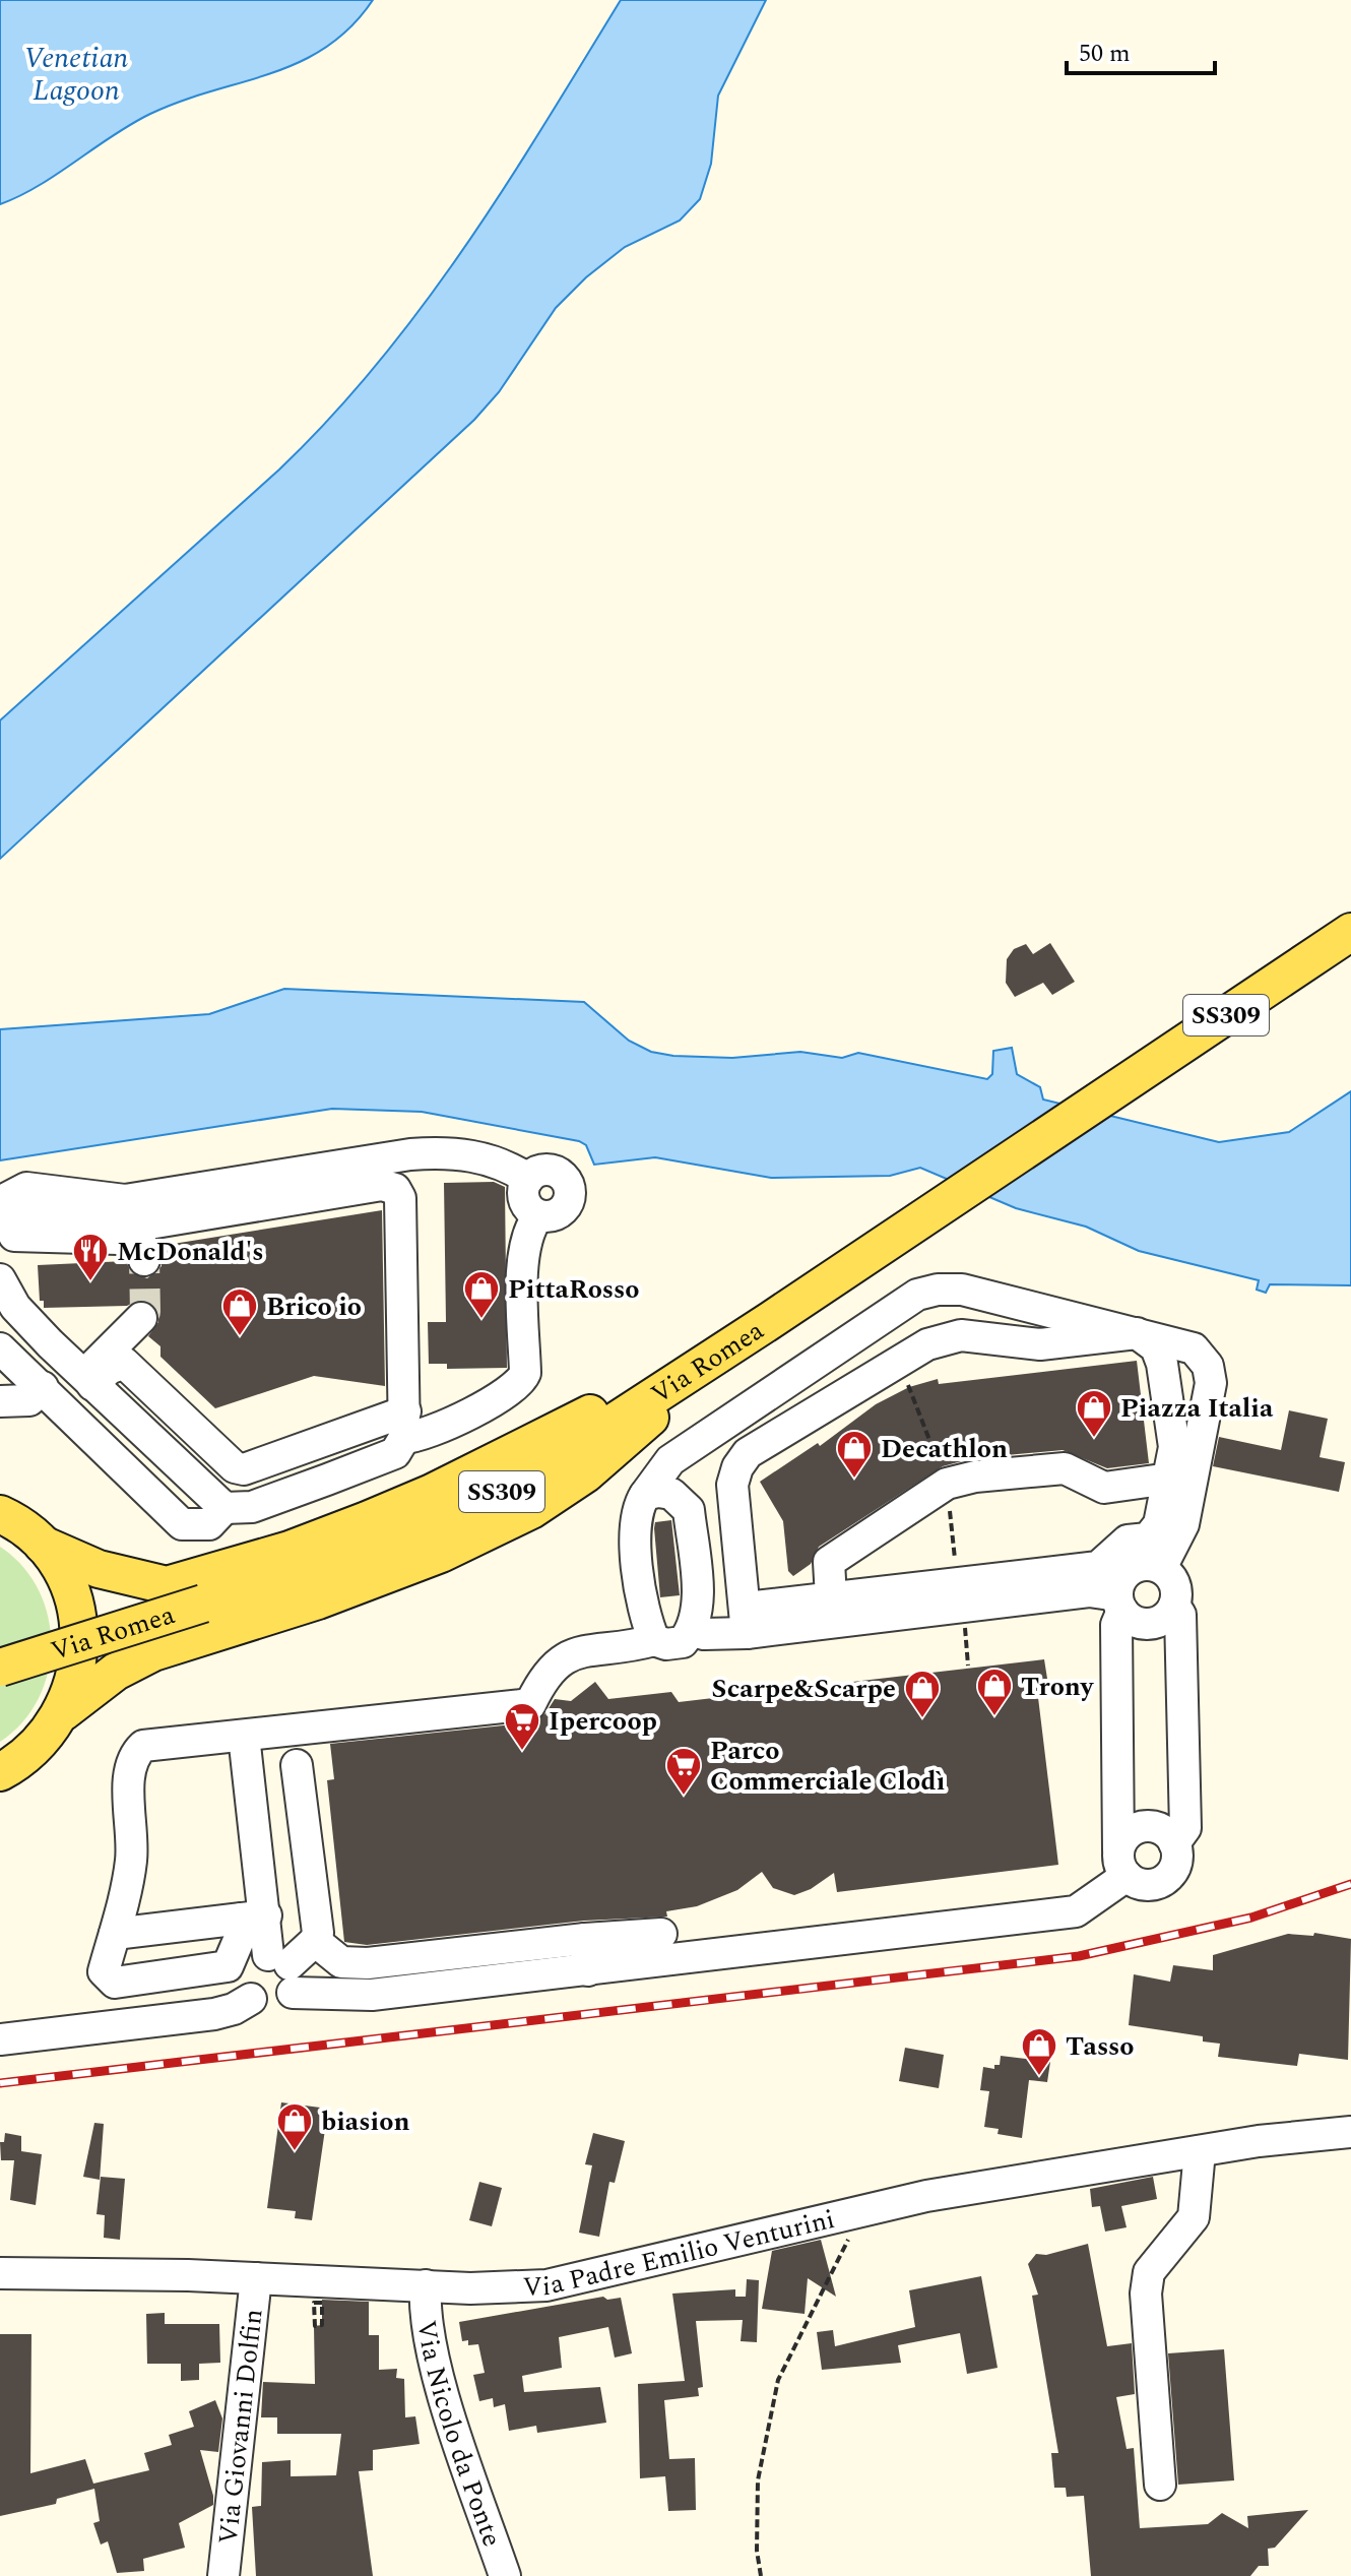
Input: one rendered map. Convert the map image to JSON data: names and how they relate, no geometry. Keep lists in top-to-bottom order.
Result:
{
  "streets": {
    "main road": ["SS309", "Via Romea"],
    "street": ["Via Padre Emilio Venturini", "Via Giovanni Dolfin", "Via Nicolo da Ponte"]
  },
  "crossings": [
    ["Via Padre Emilio Venturini", "Via Giovanni Dolfin"],
    ["Via Padre Emilio Venturini", "Via Nicolo da Ponte"]
  ],
  "water": ["Venetian Lagoon"],
  "places": {
    "restaurant": ["McDonald's"],
    "shop": [
      "PittaRosso",
      "Brico io",
      "Piazza Italia",
      "Decathlon",
      "Trony",
      "Scarpe&Scarpe",
      "Tasso",
      "biasion"
    ],
    "supermarket": ["Ipercoop", "Parco Commerciale Clodì"]
  },
  "scale_bar": "50 m"
}
